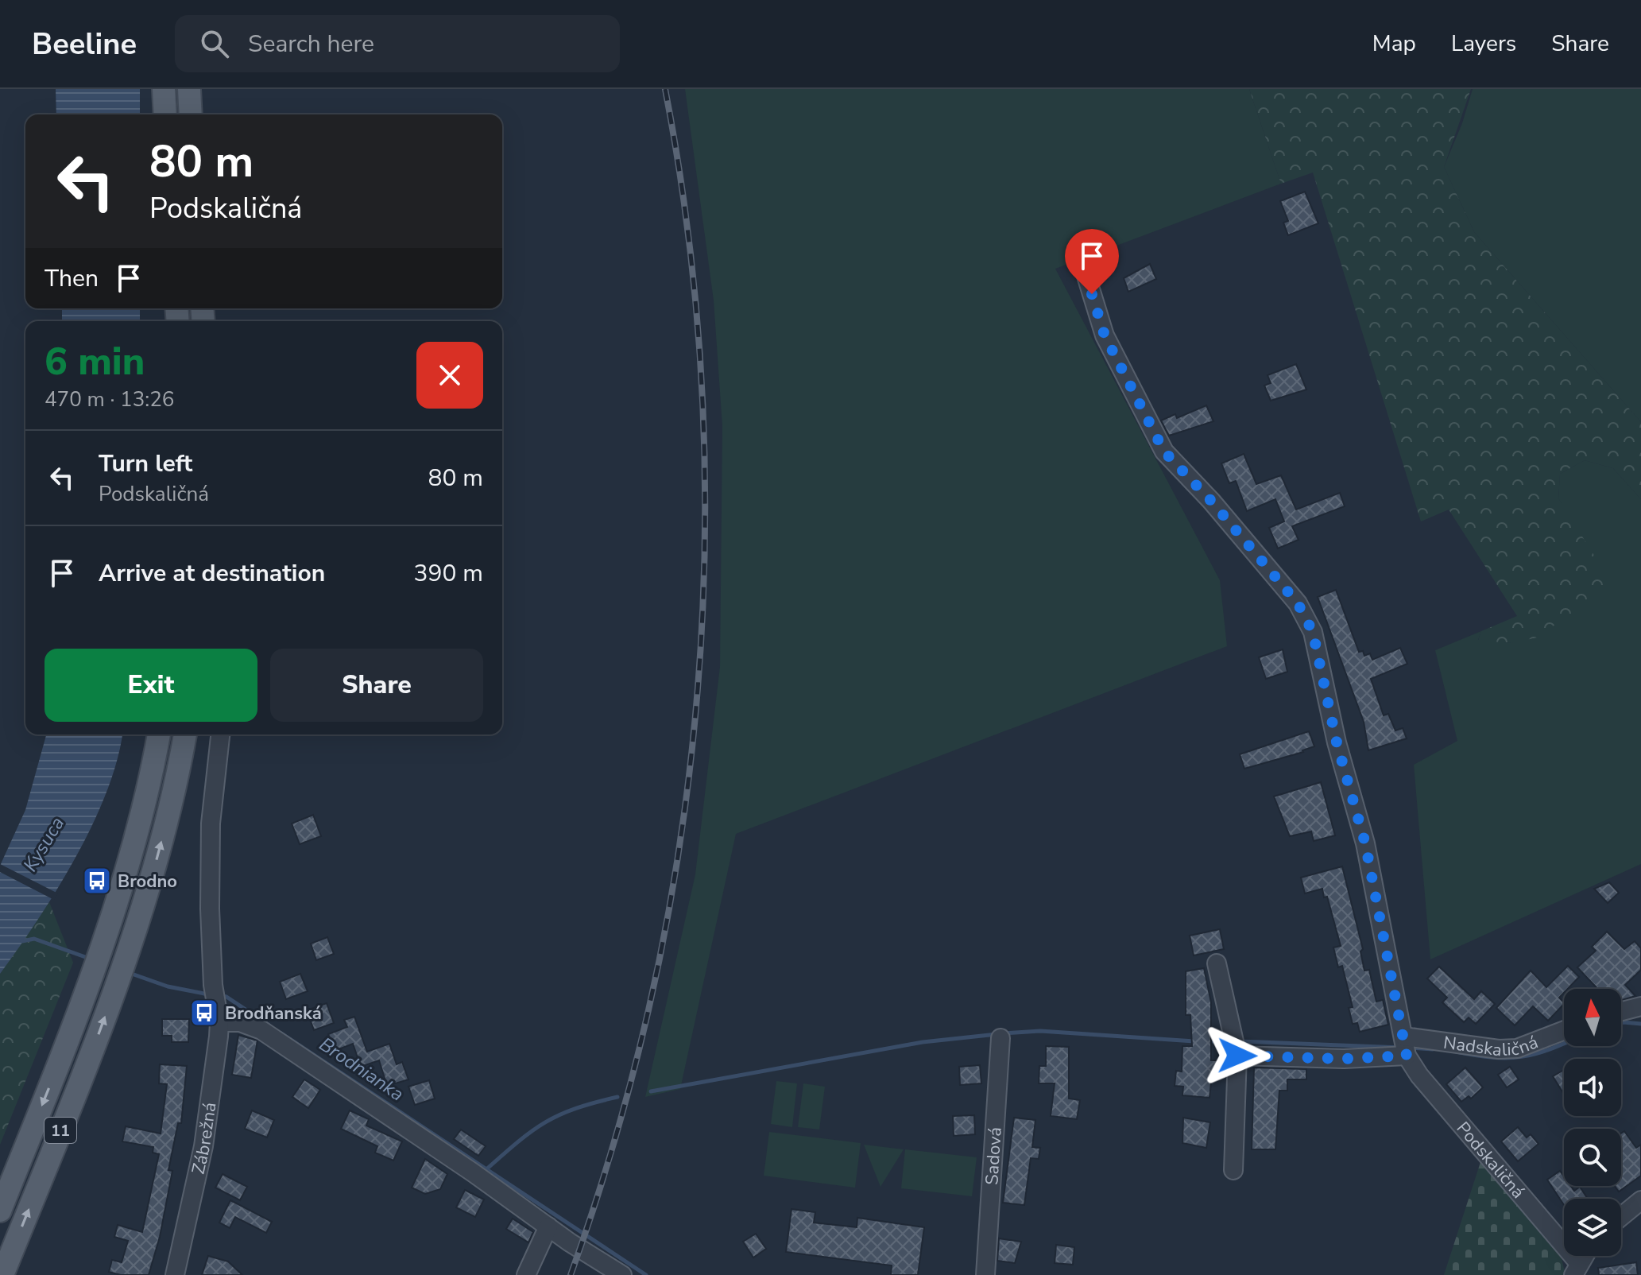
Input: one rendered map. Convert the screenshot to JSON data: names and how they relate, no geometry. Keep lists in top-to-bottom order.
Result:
{
  "streets": {
    "main road": ["11"],
    "street": [
      "Nadskaličná",
      "Zábrežná",
      "Sadová",
      "Podskaličná"
    ]
  },
  "crossings": [
    ["Nadskaličná", "Podskaličná"]
  ],
  "water": ["Kysuca", "Brodnianka"],
  "places": {
    "bus stop": ["Brodno", "Brodňanská"]
  },
  "north": "top",
  "page": {
    "header": "Beeline",
    "search": "Search here",
    "nav": ["Map", "Layers", "Share"],
    "turn": ["80 m", "Podskaličná"],
    "then": "Then",
    "heading": ["6 min", "470 m · 13:26"],
    "list": [
      {
        "name": "Turn left",
        "note": "Podskaličná",
        "value": "80 m"
      },
      {
        "name": "Arrive at destination",
        "value": "390 m"
      }
    ],
    "buttons": ["Exit", "Share"]
  }
}
